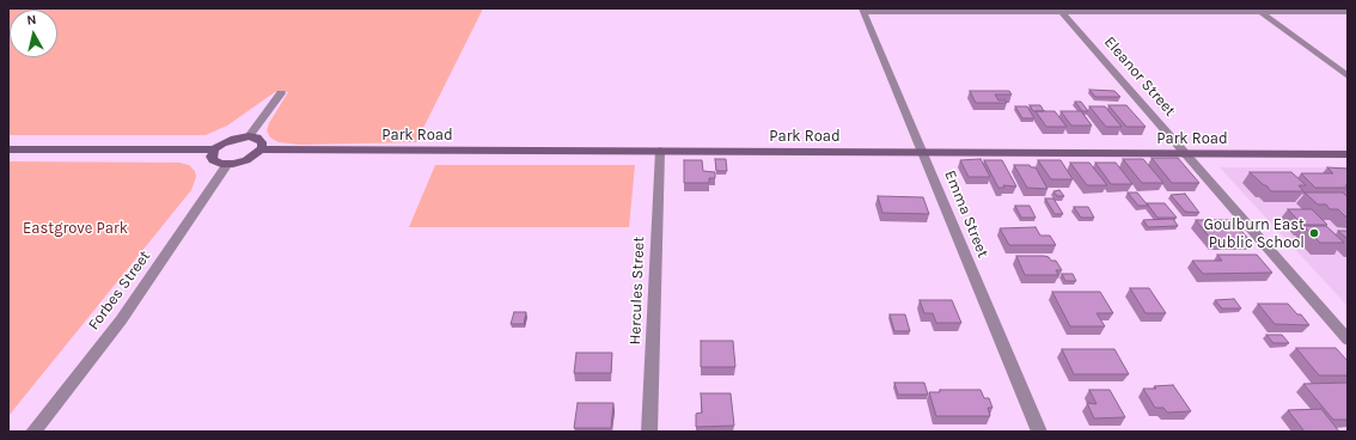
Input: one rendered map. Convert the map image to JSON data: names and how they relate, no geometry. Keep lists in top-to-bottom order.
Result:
{
  "streets": {
    "street": [
      "Eleanor Street",
      "Park Road",
      "Emma Street",
      "Forbes Street",
      "Hercules Street"
    ]
  },
  "crossings": [
    ["Eleanor Street", "Park Road"],
    ["Park Road", "Emma Street"],
    ["Park Road", "Hercules Street"]
  ],
  "parks": ["Eastgrove Park"],
  "places": ["Goulburn East Public School"],
  "north": "top"
}
